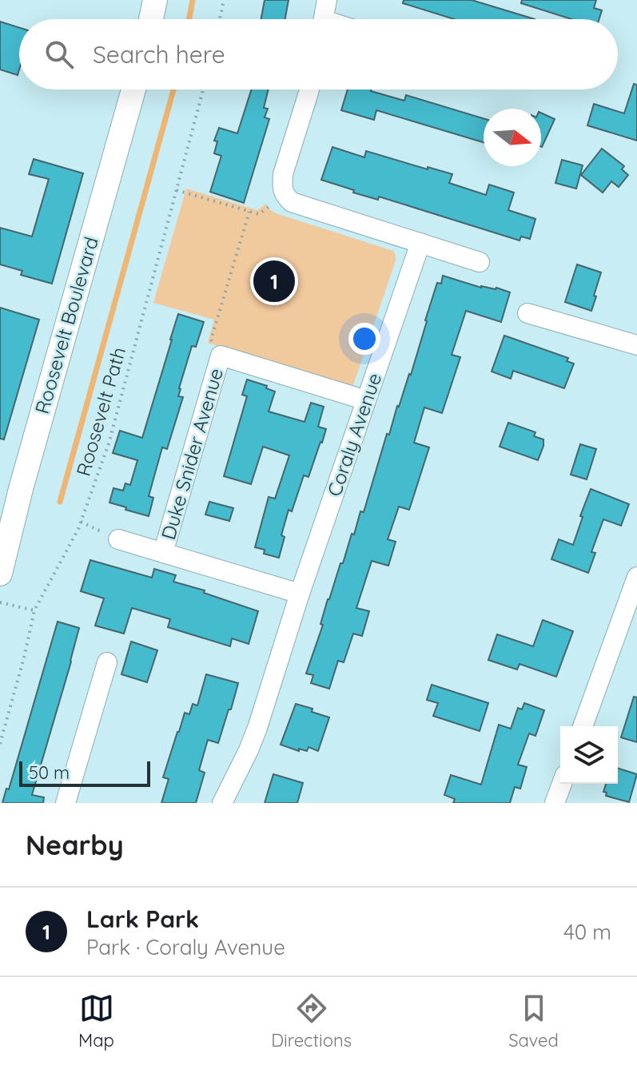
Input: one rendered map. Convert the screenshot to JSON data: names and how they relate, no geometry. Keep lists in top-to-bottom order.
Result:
{
  "streets": {
    "main road": ["Roosevelt Boulevard"],
    "street": ["Coraly Avenue", "Duke Snider Avenue"],
    "path": ["Roosevelt Path"]
  },
  "scale_bar": "50 m",
  "north": "right",
  "page": {
    "search": "Search here",
    "pins": "1",
    "scale": "50 m",
    "heading": "Nearby",
    "list": [
      {
        "mark": "1",
        "name": "Lark Park",
        "note": "Park · Coraly Avenue",
        "value": "40 m"
      }
    ],
    "nav": ["Map", "Directions", "Saved"]
  }
}
